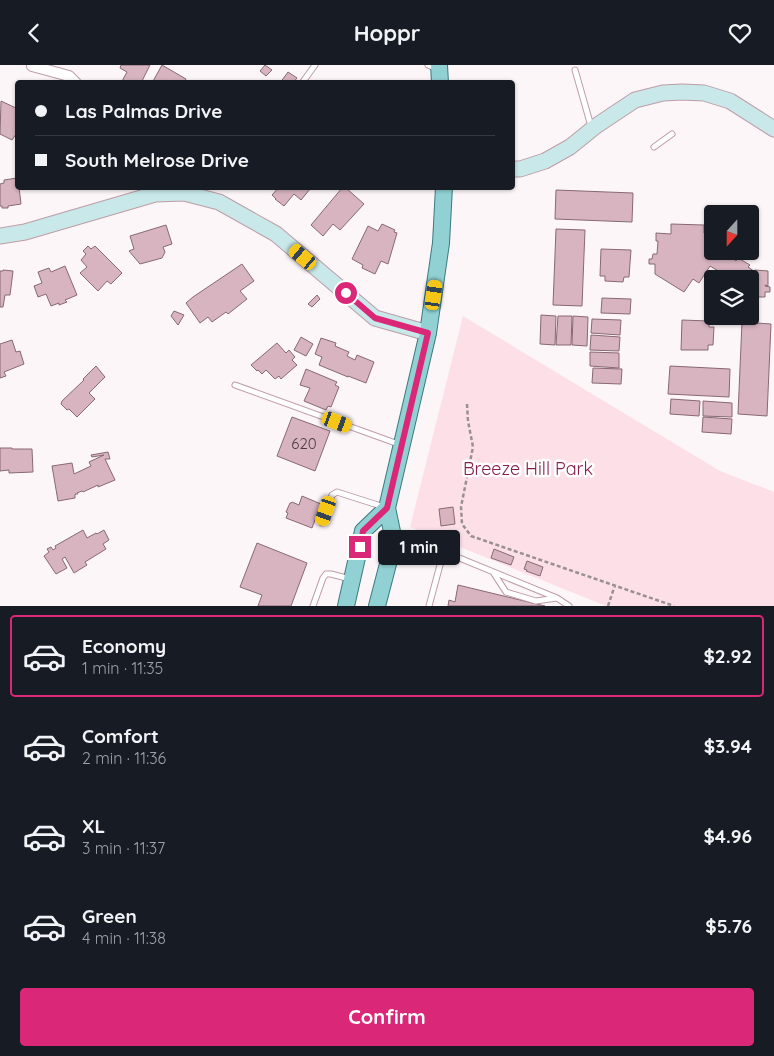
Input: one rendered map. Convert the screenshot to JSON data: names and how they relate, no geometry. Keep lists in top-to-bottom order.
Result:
{
  "parks": ["Breeze Hill Park"],
  "house_numbers": ["620"],
  "north": "bottom",
  "page": {
    "header": "Hoppr",
    "banner": ["Las Palmas Drive", "South Melrose Drive"],
    "bubble": "1 min",
    "list": [
      {
        "name": "Economy",
        "note": "1 min · 11:35",
        "value": "$2.92"
      },
      {
        "name": "Comfort",
        "note": "2 min · 11:36",
        "value": "$3.94"
      },
      {
        "name": "XL",
        "note": "3 min · 11:37",
        "value": "$4.96"
      },
      {
        "name": "Green",
        "note": "4 min · 11:38",
        "value": "$5.76"
      }
    ],
    "buttons": "Confirm"
  }
}
